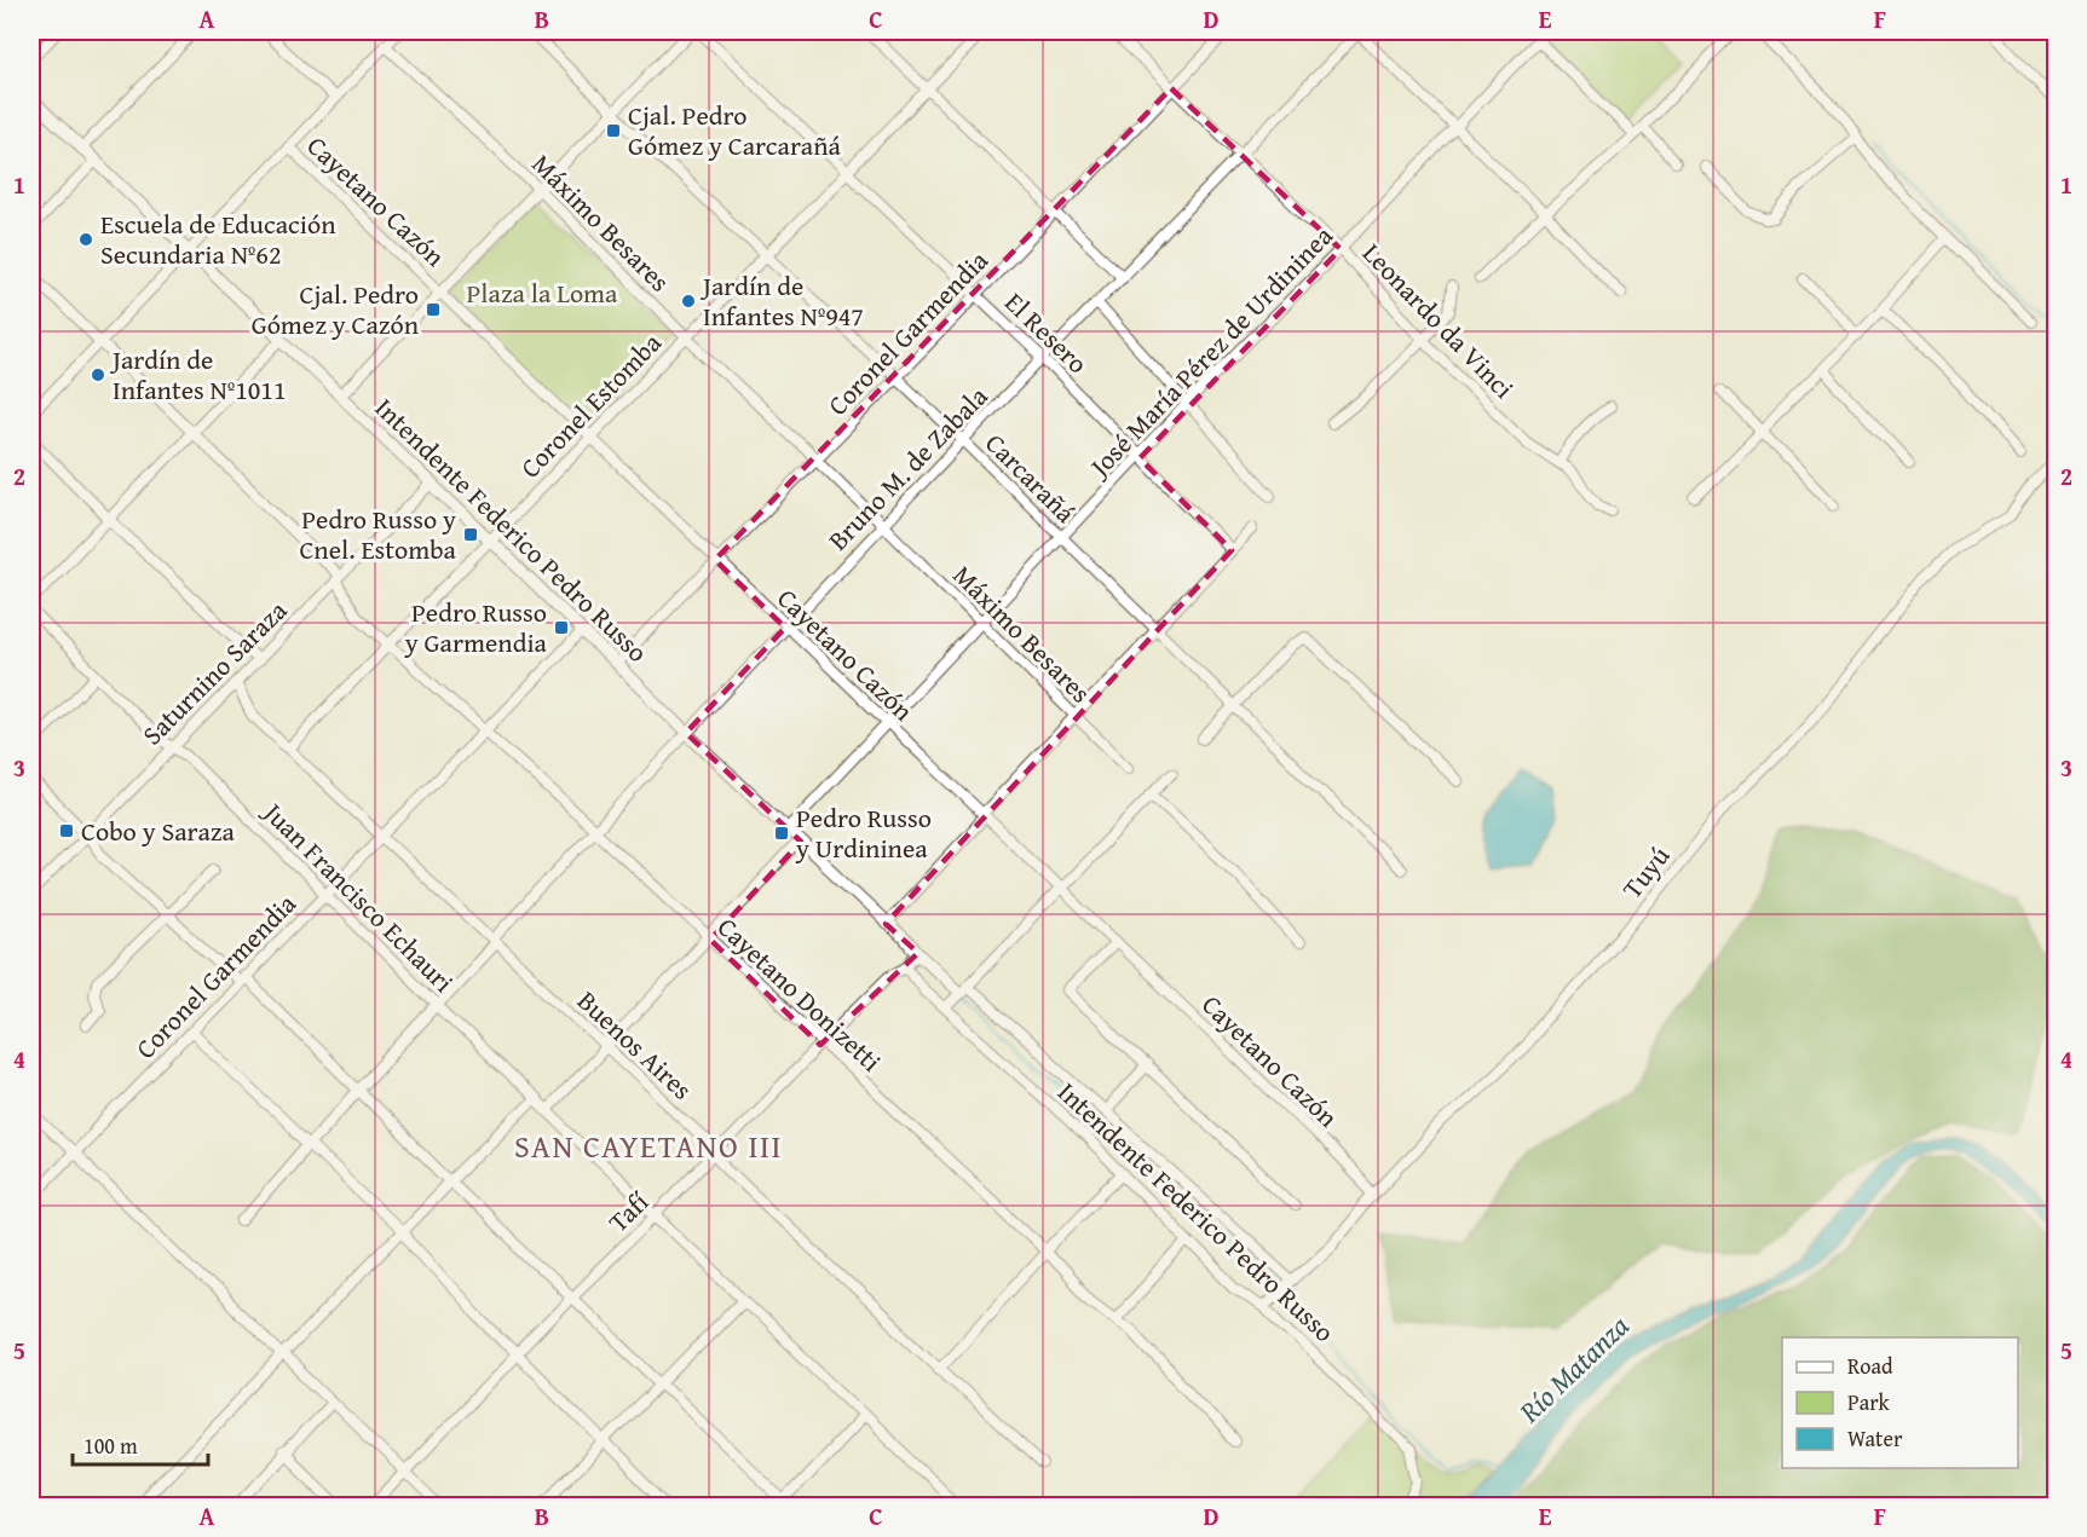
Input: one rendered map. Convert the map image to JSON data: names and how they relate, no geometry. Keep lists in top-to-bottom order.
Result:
{
  "streets": {
    "street": [
      "Cayetano Cazón",
      "Máximo Besares",
      "Leonardo da Vinci",
      "Coronel Garmendia",
      "El Resero",
      "José María Pérez de Urdininea",
      "Coronel Estomba",
      "Bruno M. de Zabala",
      "Carcarañá",
      "Intendente Federico Pedro Russo",
      "Saturnino Saraza",
      "Tuyú",
      "Juan Francisco Echauri",
      "Cayetano Donizetti",
      "Buenos Aires",
      "Tafí"
    ]
  },
  "crossings": [
    ["Cayetano Cazón", "Coronel Garmendia"],
    ["Cayetano Cazón", "José María Pérez de Urdininea"],
    ["Cayetano Cazón", "Coronel Estomba"],
    ["Cayetano Cazón", "Bruno M. de Zabala"],
    ["Cayetano Cazón", "Tuyú"],
    ["Máximo Besares", "Coronel Garmendia"],
    ["Máximo Besares", "José María Pérez de Urdininea"],
    ["Máximo Besares", "Coronel Estomba"],
    ["Máximo Besares", "Bruno M. de Zabala"],
    ["Leonardo da Vinci", "Coronel Garmendia"],
    ["Leonardo da Vinci", "José María Pérez de Urdininea"],
    ["Leonardo da Vinci", "Bruno M. de Zabala"],
    ["Coronel Garmendia", "El Resero"],
    ["Coronel Garmendia", "Carcarañá"],
    ["Coronel Garmendia", "Intendente Federico Pedro Russo"],
    ["Coronel Garmendia", "Juan Francisco Echauri"],
    ["Coronel Garmendia", "Cayetano Donizetti"],
    ["Coronel Garmendia", "Buenos Aires"],
    ["El Resero", "José María Pérez de Urdininea"],
    ["El Resero", "Coronel Estomba"],
    ["El Resero", "Bruno M. de Zabala"],
    ["José María Pérez de Urdininea", "Carcarañá"],
    ["José María Pérez de Urdininea", "Intendente Federico Pedro Russo"],
    ["Coronel Estomba", "Carcarañá"],
    ["Coronel Estomba", "Intendente Federico Pedro Russo"],
    ["Coronel Estomba", "Cayetano Donizetti"],
    ["Coronel Estomba", "Buenos Aires"],
    ["Bruno M. de Zabala", "Carcarañá"],
    ["Bruno M. de Zabala", "Intendente Federico Pedro Russo"],
    ["Bruno M. de Zabala", "Cayetano Donizetti"],
    ["Bruno M. de Zabala", "Buenos Aires"],
    ["Intendente Federico Pedro Russo", "Saturnino Saraza"],
    ["Intendente Federico Pedro Russo", "Tuyú"],
    ["Intendente Federico Pedro Russo", "Tafí"],
    ["Saturnino Saraza", "Juan Francisco Echauri"],
    ["Saturnino Saraza", "Cayetano Donizetti"],
    ["Saturnino Saraza", "Buenos Aires"],
    ["Juan Francisco Echauri", "Tafí"],
    ["Cayetano Donizetti", "Tafí"],
    ["Buenos Aires", "Tafí"]
  ],
  "districts": ["SAN CAYETANO III"],
  "water": ["Río Matanza"],
  "parks": ["Plaza la Loma"],
  "places": {
    "transit": [
      "Cjal. Pedro Gómez y Carcarañá",
      "Cjal. Pedro Gómez y Cazón",
      "Pedro Russo y Cnel. Estomba",
      "Pedro Russo y Garmendia",
      "Cobo y Saraza",
      "Pedro Russo y Urdininea"
    ],
    "other": ["Escuela de Educación Secundaria Nº62", "Jardín de Infantes Nº947", "Jardín de Infantes Nº1011"]
  },
  "legend": ["Road", "Park", "Water"],
  "scale_bar": "100 m",
  "grid": {
    "columns": [
      "A",
      "B",
      "C",
      "D",
      "E",
      "F"
    ],
    "rows": [
      "1",
      "2",
      "3",
      "4",
      "5"
    ]
  }
}
